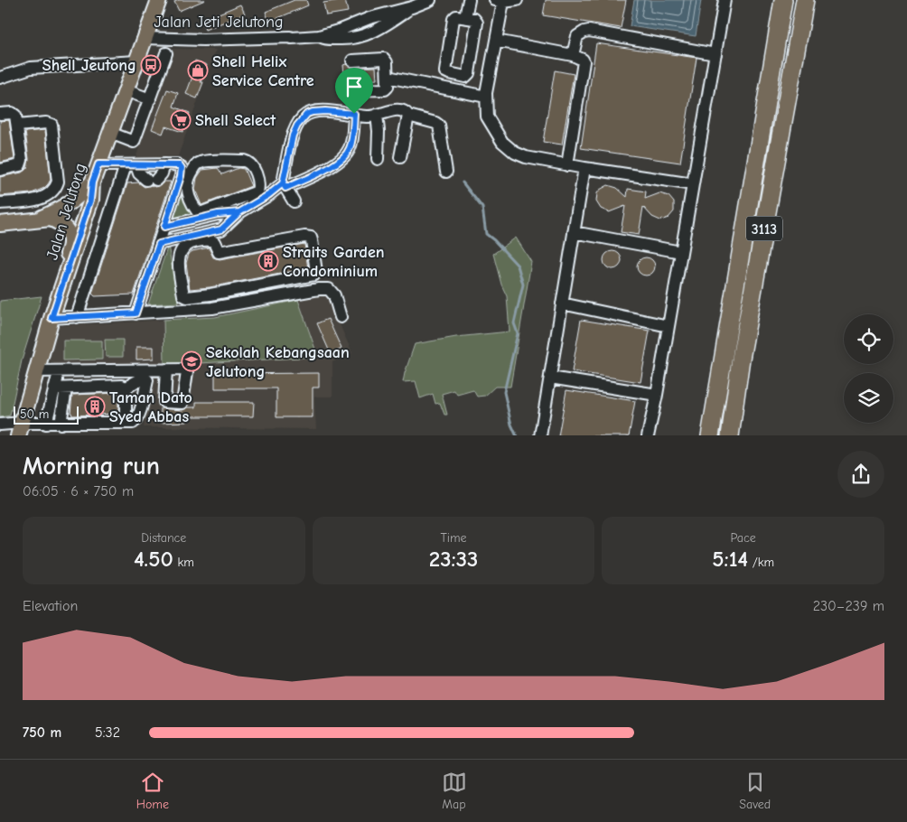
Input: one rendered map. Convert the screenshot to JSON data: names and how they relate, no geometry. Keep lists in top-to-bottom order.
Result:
{
  "streets": {
    "highway": ["3113"],
    "main road": ["Jalan Jelutong"],
    "street": ["Jalan Jeti Jelutong"]
  },
  "crossings": [
    ["Jalan Jeti Jelutong", "Jalan Jelutong"]
  ],
  "places": {
    "bus stop": ["Shell Jeutong"],
    "shop": ["Shell Helix Service Centre"],
    "supermarket": ["Shell Select"],
    "building": ["Straits Garden Condominium", "Taman Dato Syed Abbas"],
    "school or university": ["Sekolah Kebangsaan Jelutong"]
  },
  "scale_bar": "50 m",
  "page": {
    "scale": "50 m",
    "heading": ["Morning run", "06:05 · 6 × 750 m"],
    "stats": [
      ["Distance", "4.50 km"],
      ["Time", "23:33"],
      ["Pace", "5:14 /km"]
    ],
    "chart": ["Elevation", "230–239 m"],
    "list": [
      {
        "name": "750 m",
        "note": "5:32"
      }
    ],
    "tabs": ["Home", "Map", "Saved"]
  }
}
